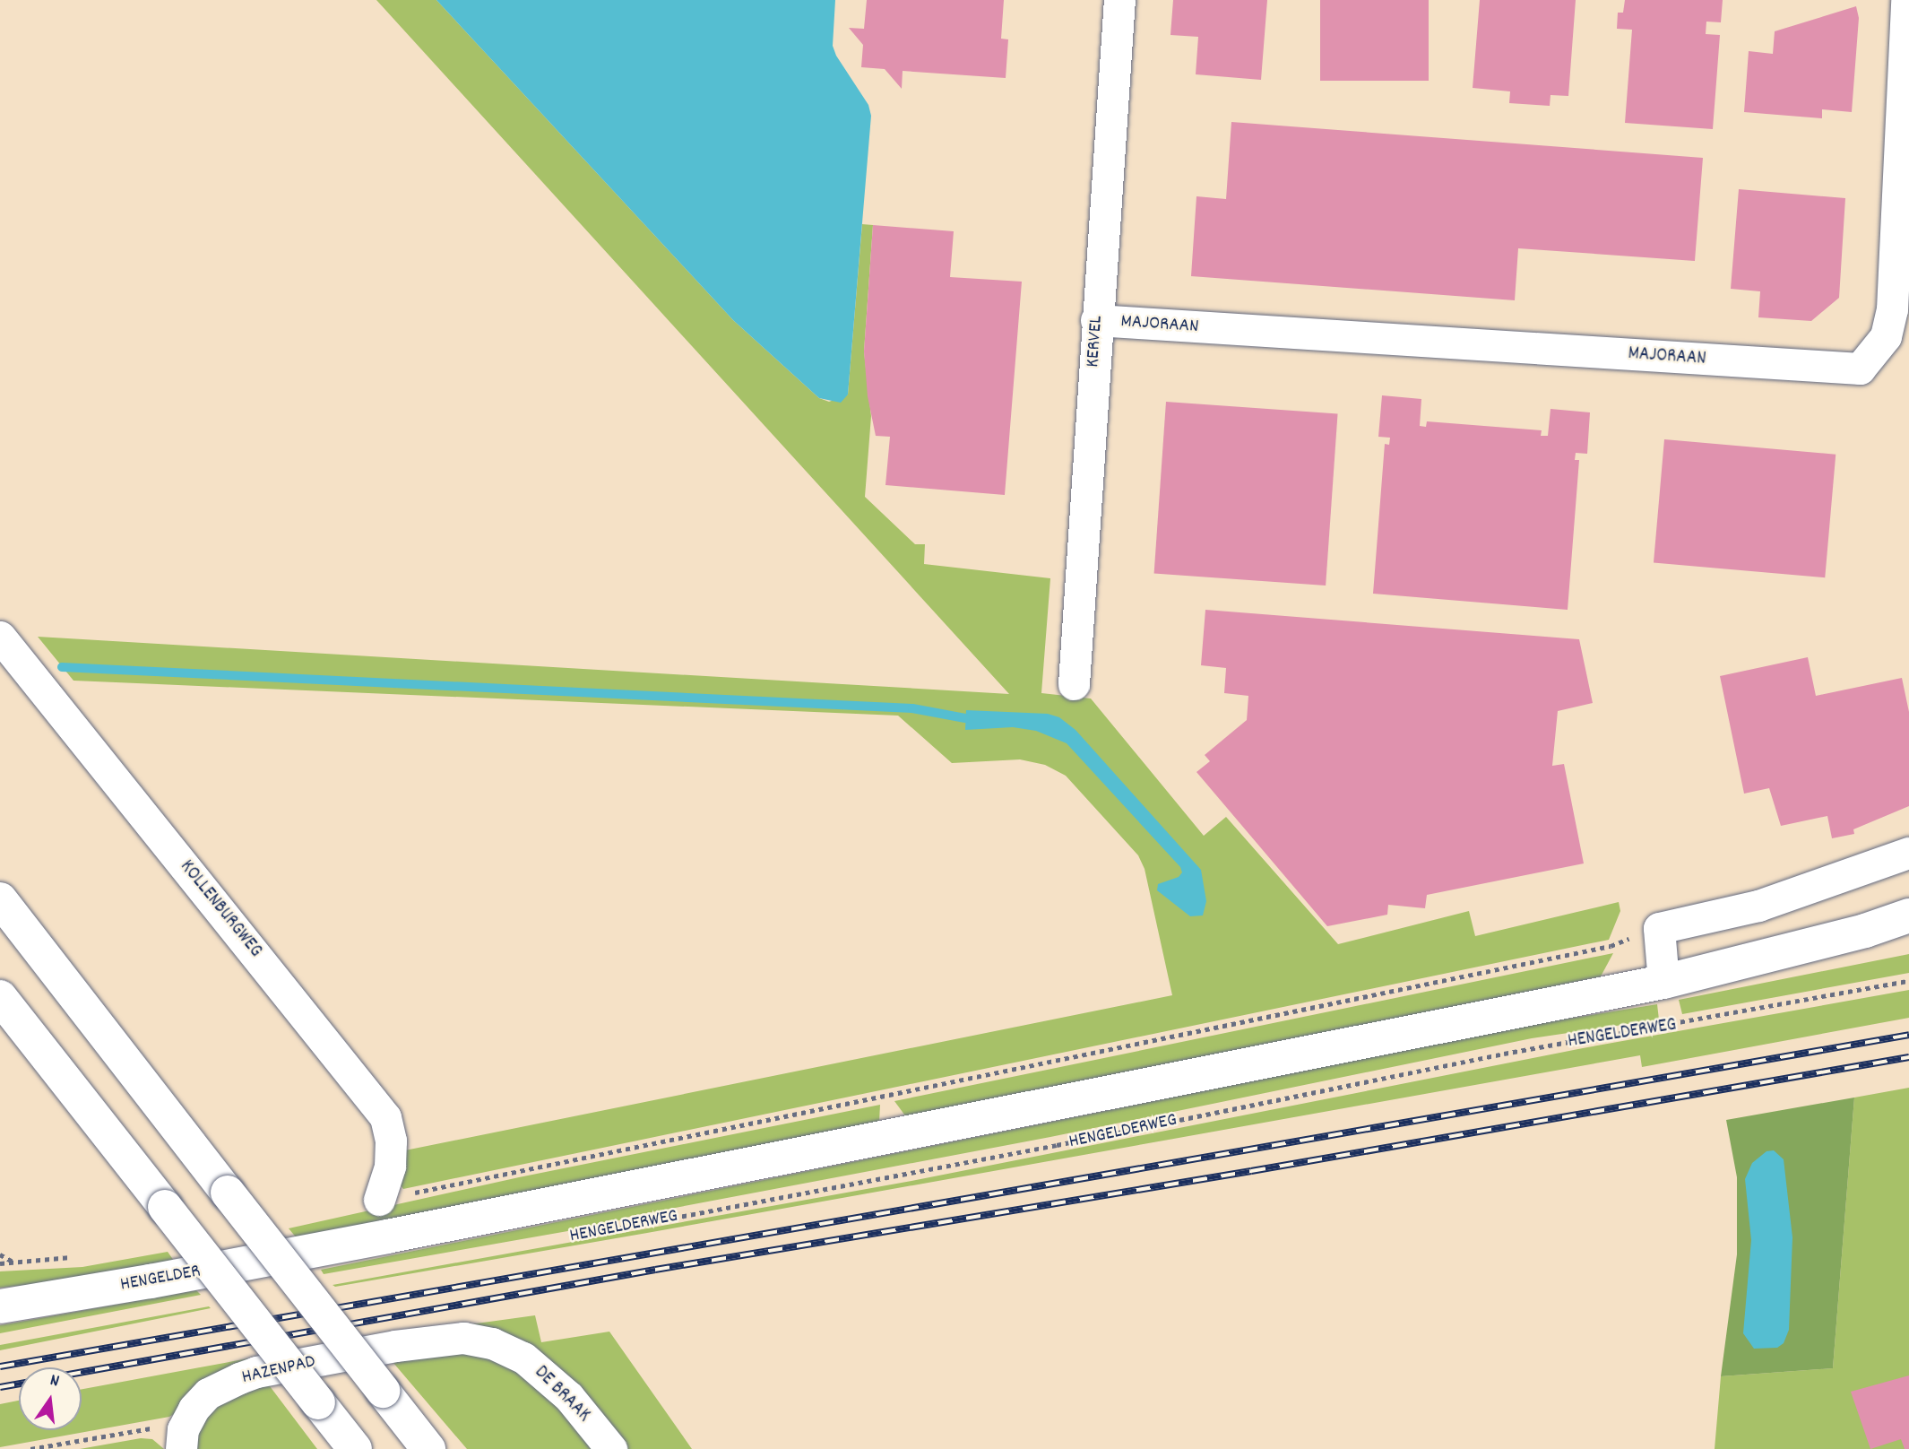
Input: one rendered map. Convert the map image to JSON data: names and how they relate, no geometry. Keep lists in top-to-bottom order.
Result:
{
  "streets": {
    "main road": ["HENGELDERWEG", "HENGELDER"],
    "street": [
      "MAJORAAN",
      "KERVEL",
      "KOLLENBURGWEG",
      "HAZENPAD",
      "DE BRAAK"
    ]
  },
  "crossings": [
    ["MAJORAAN", "KERVEL"],
    ["HENGELDERWEG", "HENGELDER"],
    ["HAZENPAD", "DE BRAAK"]
  ],
  "north": "top"
}
